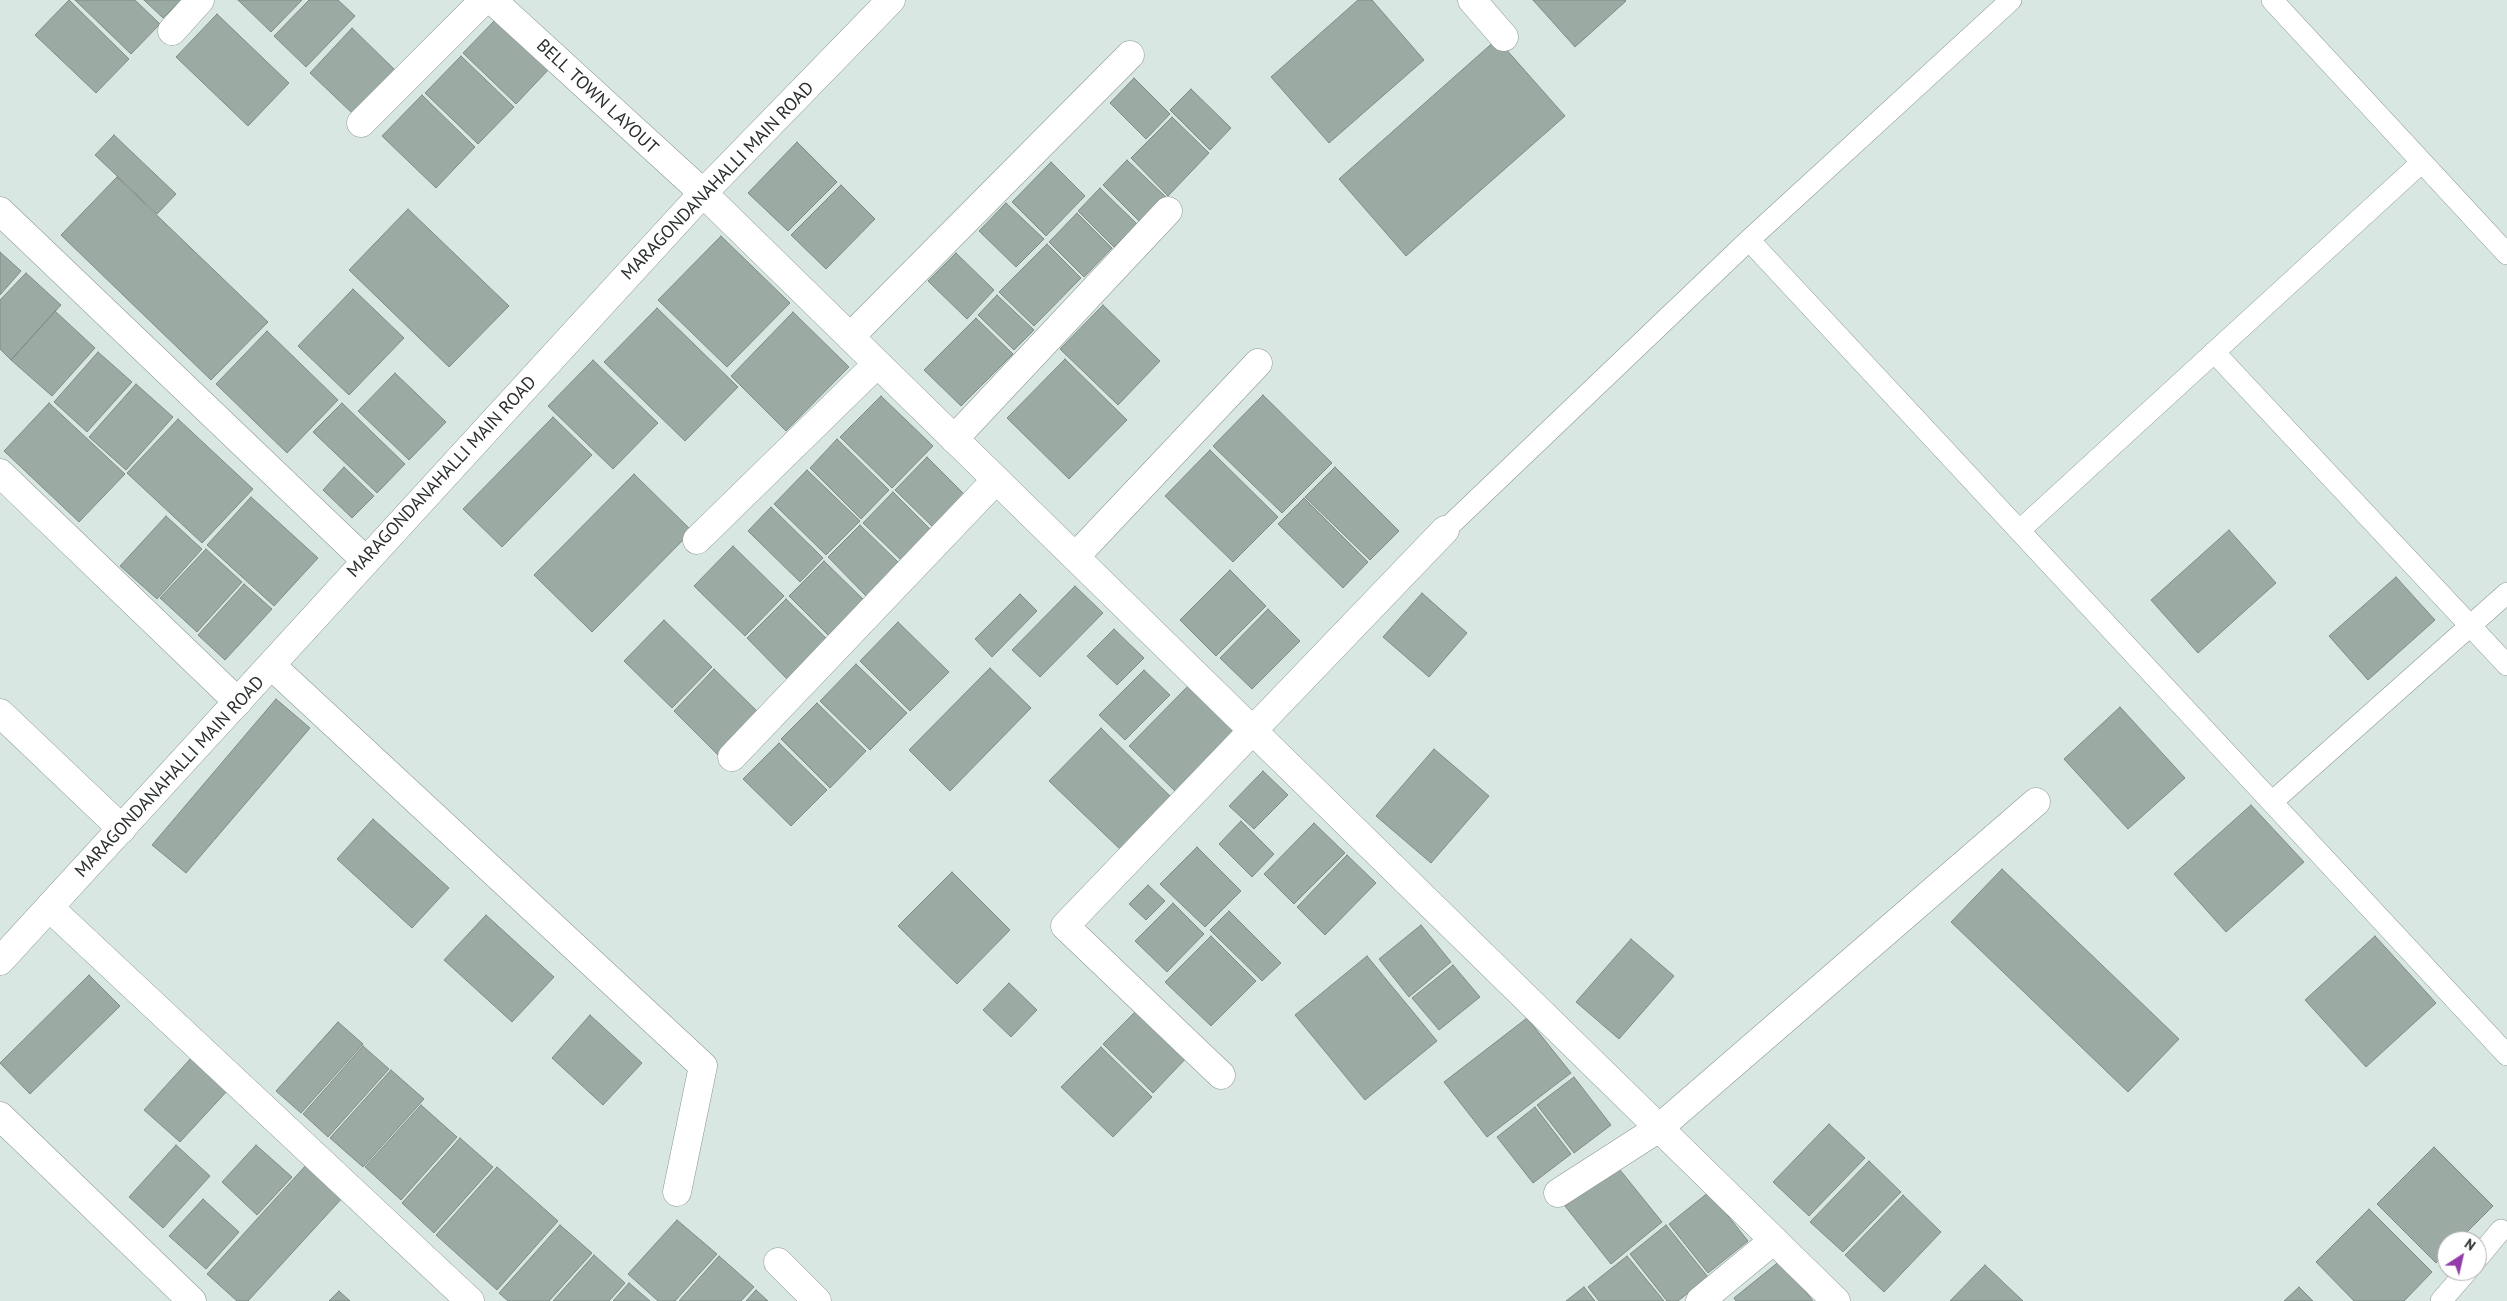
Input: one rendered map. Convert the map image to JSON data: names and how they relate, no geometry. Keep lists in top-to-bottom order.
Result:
{
  "streets": {
    "street": ["BELL TOWN LAYOUT", "MARAGONDANAHALLI MAIN ROAD"]
  },
  "crossings": [
    ["BELL TOWN LAYOUT", "MARAGONDANAHALLI MAIN ROAD"]
  ],
  "north": "top right"
}
